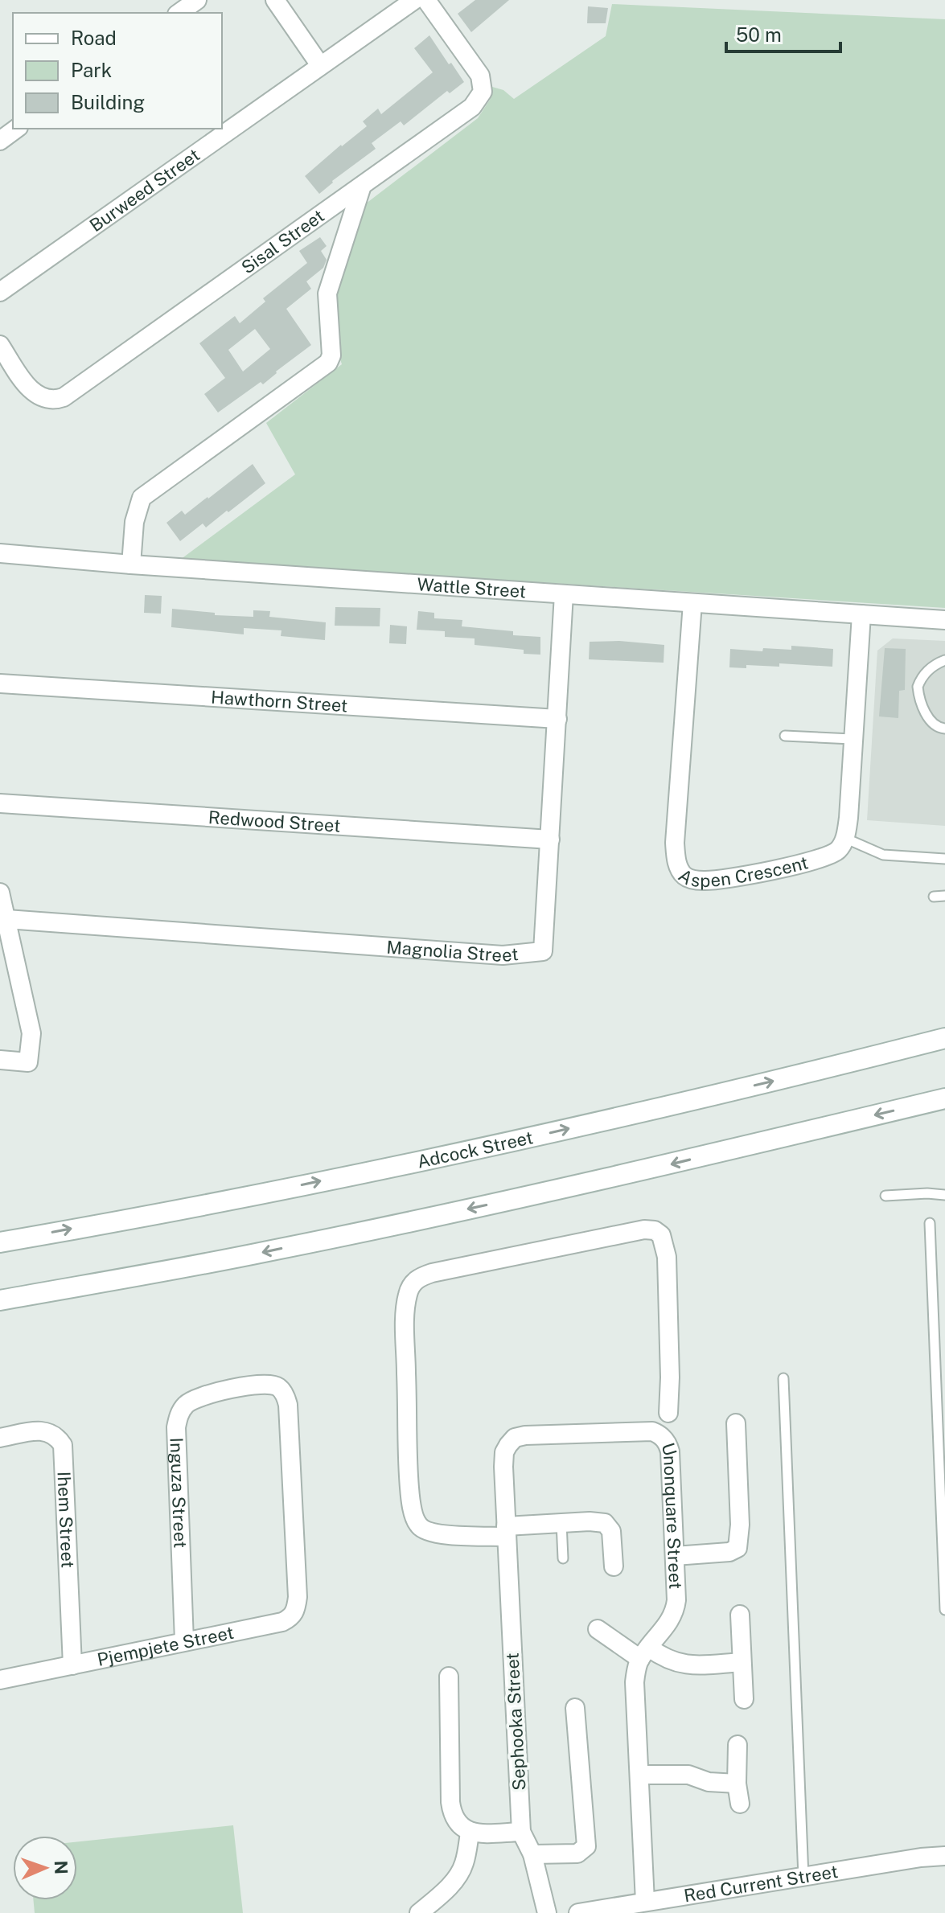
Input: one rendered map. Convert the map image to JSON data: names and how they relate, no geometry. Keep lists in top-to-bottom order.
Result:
{
  "streets": {
    "main road": ["Adcock Street"],
    "street": [
      "Burweed Street",
      "Sisal Street",
      "Wattle Street",
      "Hawthorn Street",
      "Redwood Street",
      "Aspen Crescent",
      "Magnolia Street",
      "Inguza Street",
      "Unonquare Street",
      "Ihem Street",
      "Pjempjete Street",
      "Sephooka Street",
      "Red Current Street"
    ]
  },
  "crossings": [
    ["Wattle Street", "Aspen Crescent"],
    ["Wattle Street", "Magnolia Street"],
    ["Hawthorn Street", "Magnolia Street"],
    ["Redwood Street", "Magnolia Street"],
    ["Inguza Street", "Pjempjete Street"],
    ["Unonquare Street", "Sephooka Street"],
    ["Unonquare Street", "Red Current Street"],
    ["Ihem Street", "Pjempjete Street"]
  ],
  "legend": ["Road", "Park", "Building"],
  "scale_bar": "50 m",
  "north": "right"
}
